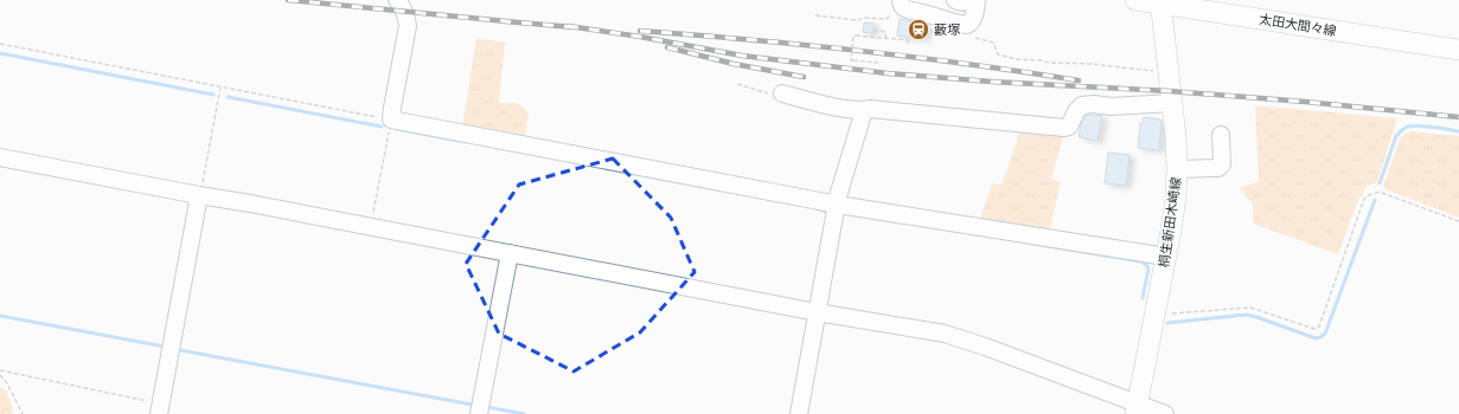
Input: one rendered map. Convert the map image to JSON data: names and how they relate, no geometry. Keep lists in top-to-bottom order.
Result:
{
  "streets": {
    "main road": ["太田大間々線", "桐生新田木崎線"]
  },
  "crossings": [
    ["太田大間々線", "桐生新田木崎線"]
  ],
  "places": {
    "station": ["藪塚"]
  }
}
